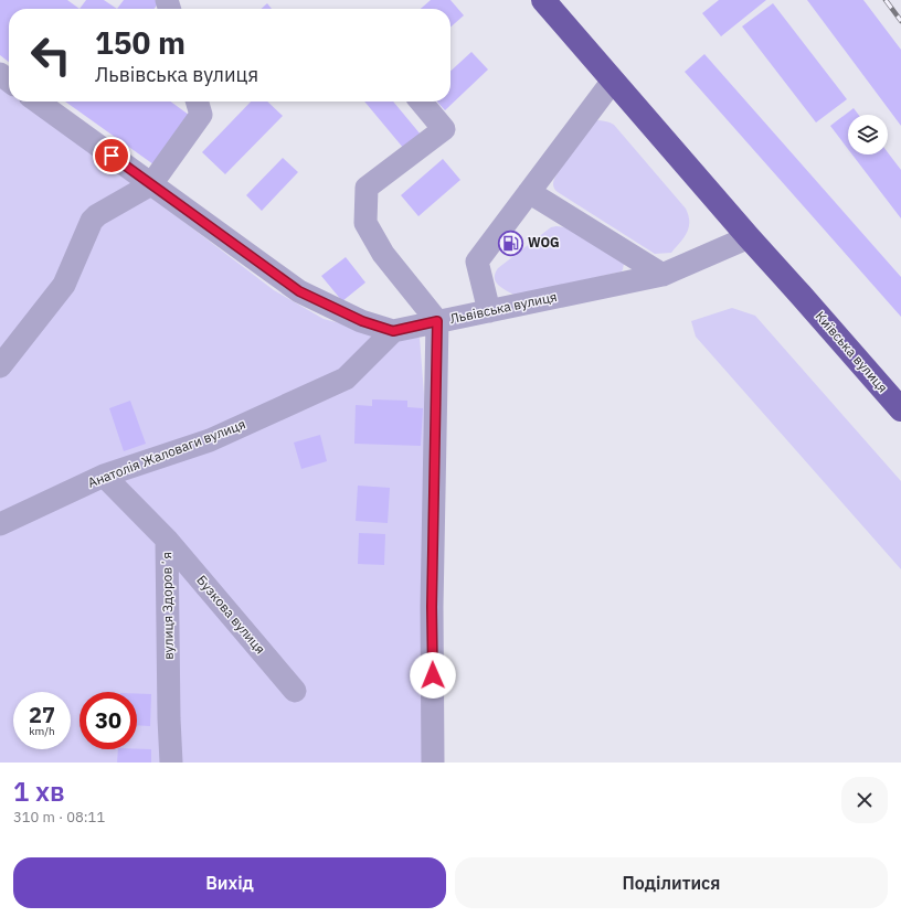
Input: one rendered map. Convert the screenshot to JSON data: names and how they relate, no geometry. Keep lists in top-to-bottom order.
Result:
{
  "streets": {
    "highway": ["Київська вулиця"],
    "street": [
      "Львівська вулиця",
      "Анатолія Жаловаги вулиця",
      "вулиця Здоровʼя",
      "Бузкова вулиця"
    ]
  },
  "crossings": [
    ["Львівська вулиця", "Київська вулиця"],
    ["Львівська вулиця", "Анатолія Жаловаги вулиця"],
    ["Анатолія Жаловаги вулиця", "вулиця Здоровʼя"],
    ["вулиця Здоровʼя", "Бузкова вулиця"]
  ],
  "places": {
    "fuel station": ["WOG"]
  },
  "page": {
    "turn": ["150 m", "Львівська вулиця"],
    "speed": "27 km/h",
    "limit": "30",
    "heading": ["1 хв", "310 m · 08:11"],
    "buttons": ["Вихід", "Поділитися"]
  }
}
